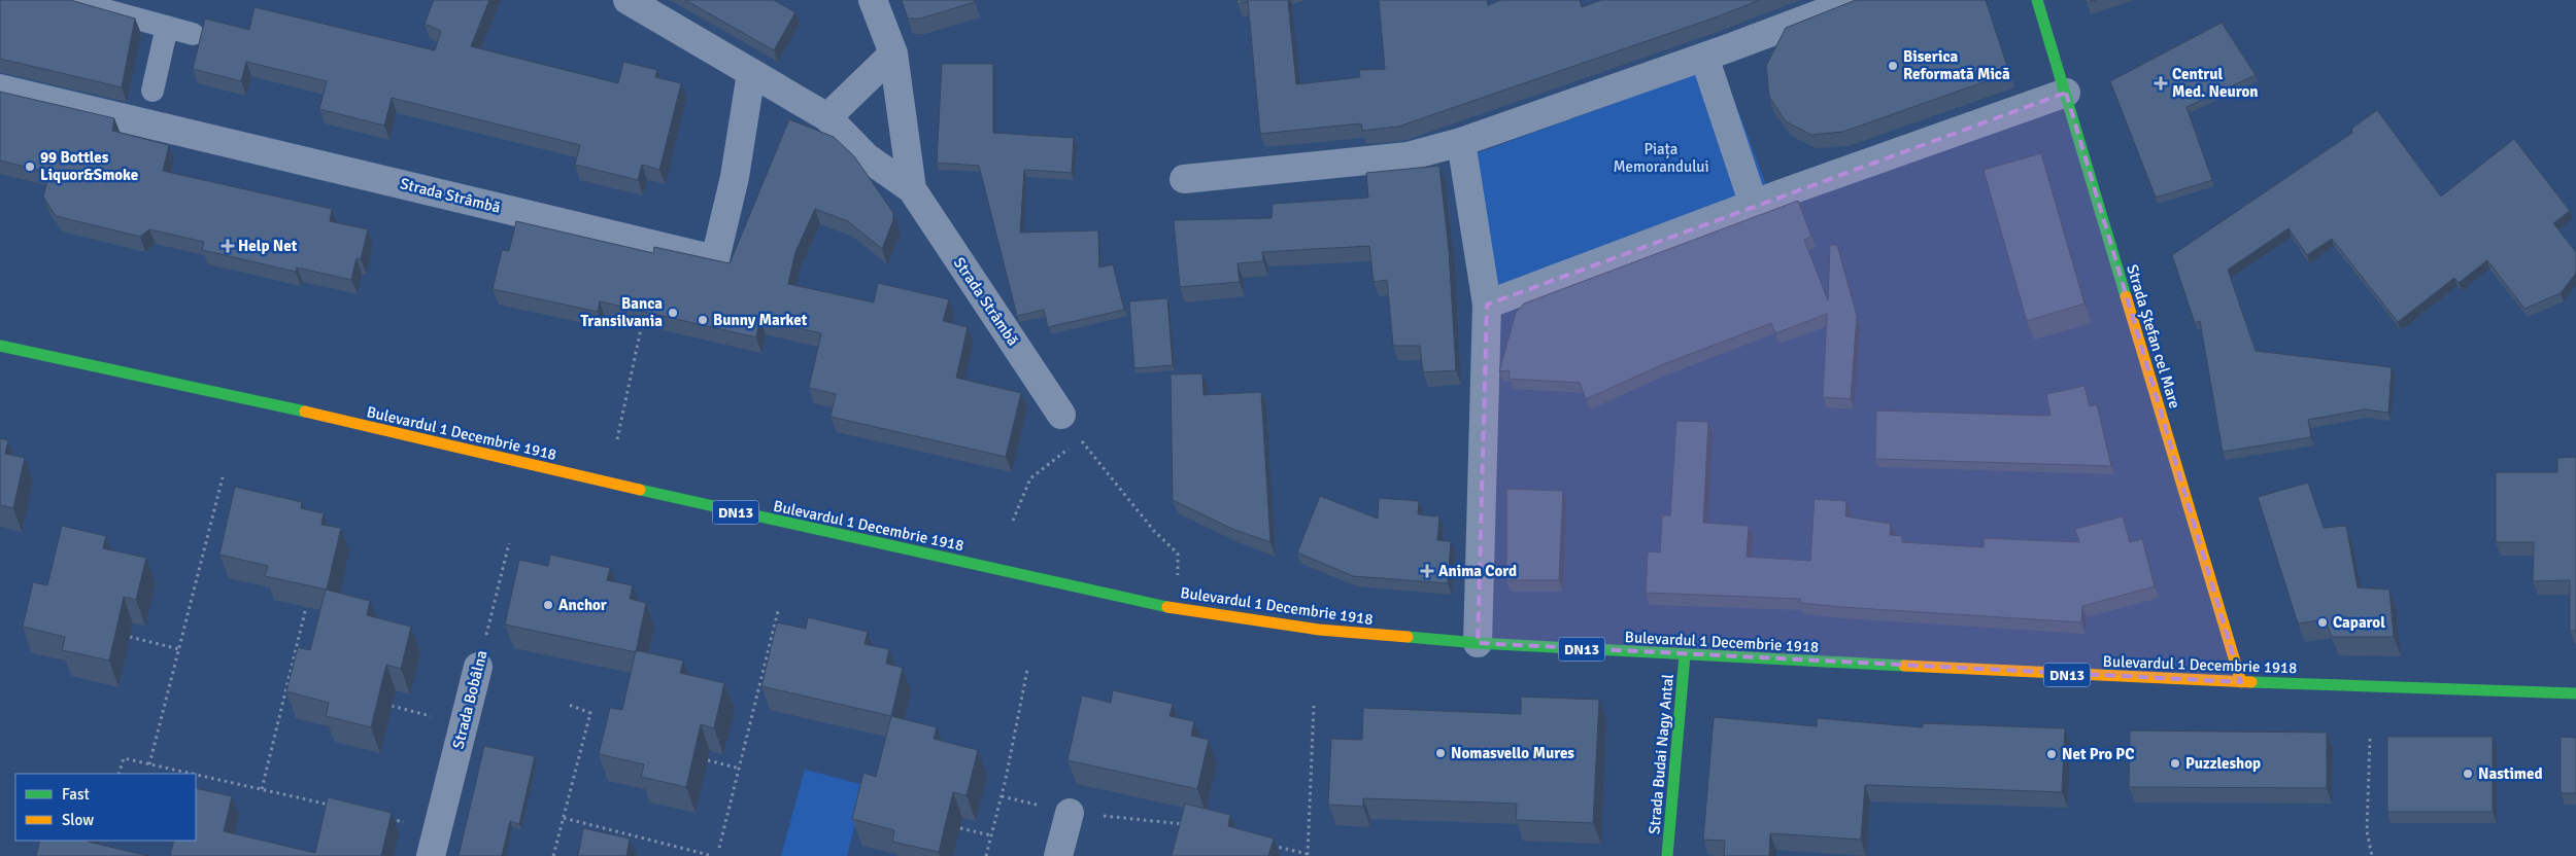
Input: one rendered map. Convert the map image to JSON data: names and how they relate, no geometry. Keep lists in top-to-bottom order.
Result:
{
  "streets": {
    "main road": [
      "Strada Ștefan cel Mare",
      "Bulevardul 1 Decembrie 1918",
      "DN13",
      "Strada Budai Nagy Antal"
    ],
    "street": ["Strada Strâmbă", "Strada Bobâlna"]
  },
  "crossings": [
    ["Strada Ștefan cel Mare", "Bulevardul 1 Decembrie 1918"],
    ["Bulevardul 1 Decembrie 1918", "Strada Budai Nagy Antal"]
  ],
  "parks": ["Piața Memorandului"],
  "places": {
    "other": [
      "Biserica Reformată Mică",
      "99 Bottles Liquor&Smoke",
      "Banca Transilvania",
      "Bunny Market",
      "Anchor",
      "Caparol",
      "Nomasvello Mures",
      "Net Pro PC",
      "Puzzleshop",
      "Nastimed"
    ],
    "health": ["Centrul Med. Neuron", "Help Net", "Anima Cord"]
  },
  "legend": ["Fast", "Slow"]
}
